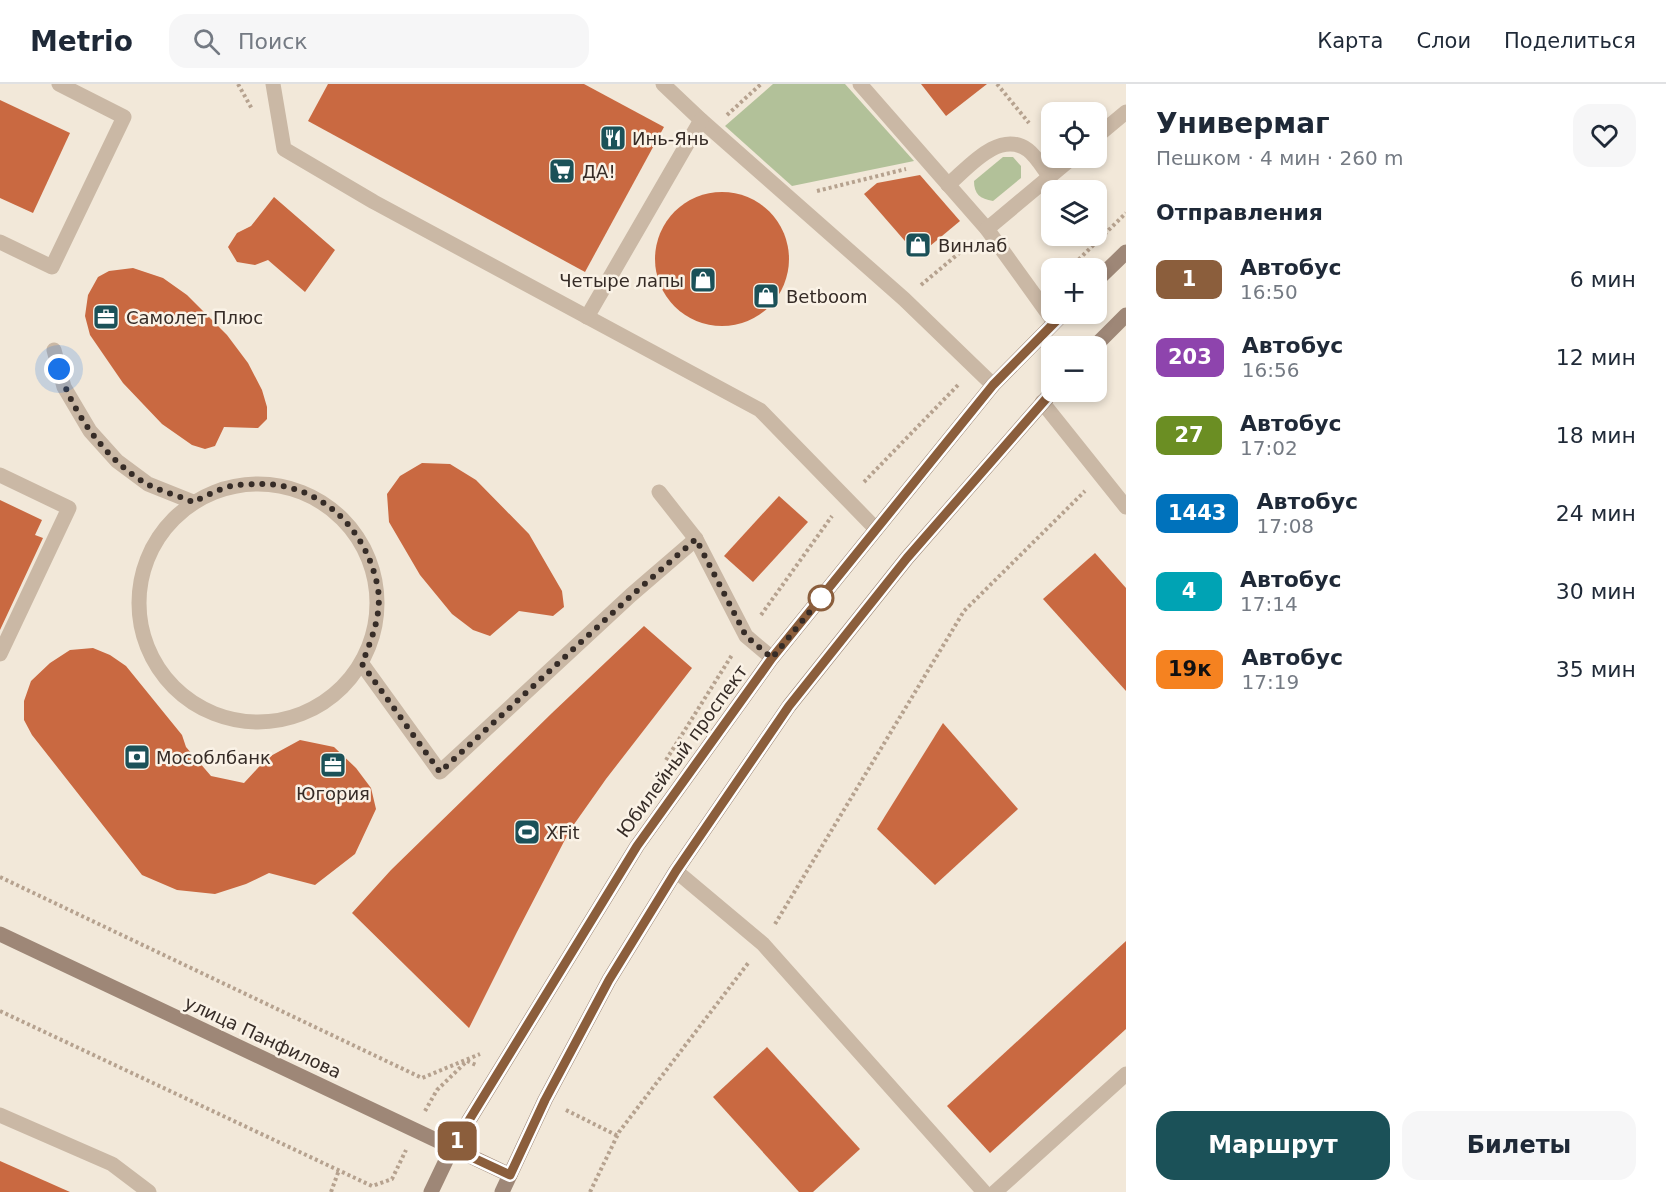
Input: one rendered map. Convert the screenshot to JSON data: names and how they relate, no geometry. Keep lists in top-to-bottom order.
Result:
{
  "streets": {
    "main road": ["Юбилейный проспект", "улица Панфилова"]
  },
  "crossings": [
    ["Юбилейный проспект", "улица Панфилова"]
  ],
  "places": {
    "restaurant": ["Инь-Янь"],
    "supermarket": ["ДА!"],
    "shop": ["Винлаб", "Четыре лапы", "Betboom"],
    "office": ["Самолет Плюс", "Югория"],
    "bank": ["Мособлбанк"],
    "sports": ["XFit"]
  },
  "lines": ["bus line 1"],
  "page": {
    "header": "Metrio",
    "search": "Поиск",
    "nav": ["Карта", "Слои", "Поделиться"],
    "on_map": "1",
    "heading": [
      ["Универмаг", "Пешком · 4 мин · 260 m"],
      "Отправления"
    ],
    "map_buttons": ["+", "−"],
    "list": [
      {
        "mark": "1",
        "name": "Автобус",
        "note": "16:50",
        "value": "6 мин"
      },
      {
        "mark": "203",
        "name": "Автобус",
        "note": "16:56",
        "value": "12 мин"
      },
      {
        "mark": "27",
        "name": "Автобус",
        "note": "17:02",
        "value": "18 мин"
      },
      {
        "mark": "1443",
        "name": "Автобус",
        "note": "17:08",
        "value": "24 мин"
      },
      {
        "mark": "4",
        "name": "Автобус",
        "note": "17:14",
        "value": "30 мин"
      },
      {
        "mark": "19к",
        "name": "Автобус",
        "note": "17:19",
        "value": "35 мин"
      }
    ],
    "buttons": ["Маршрут", "Билеты"]
  }
}
